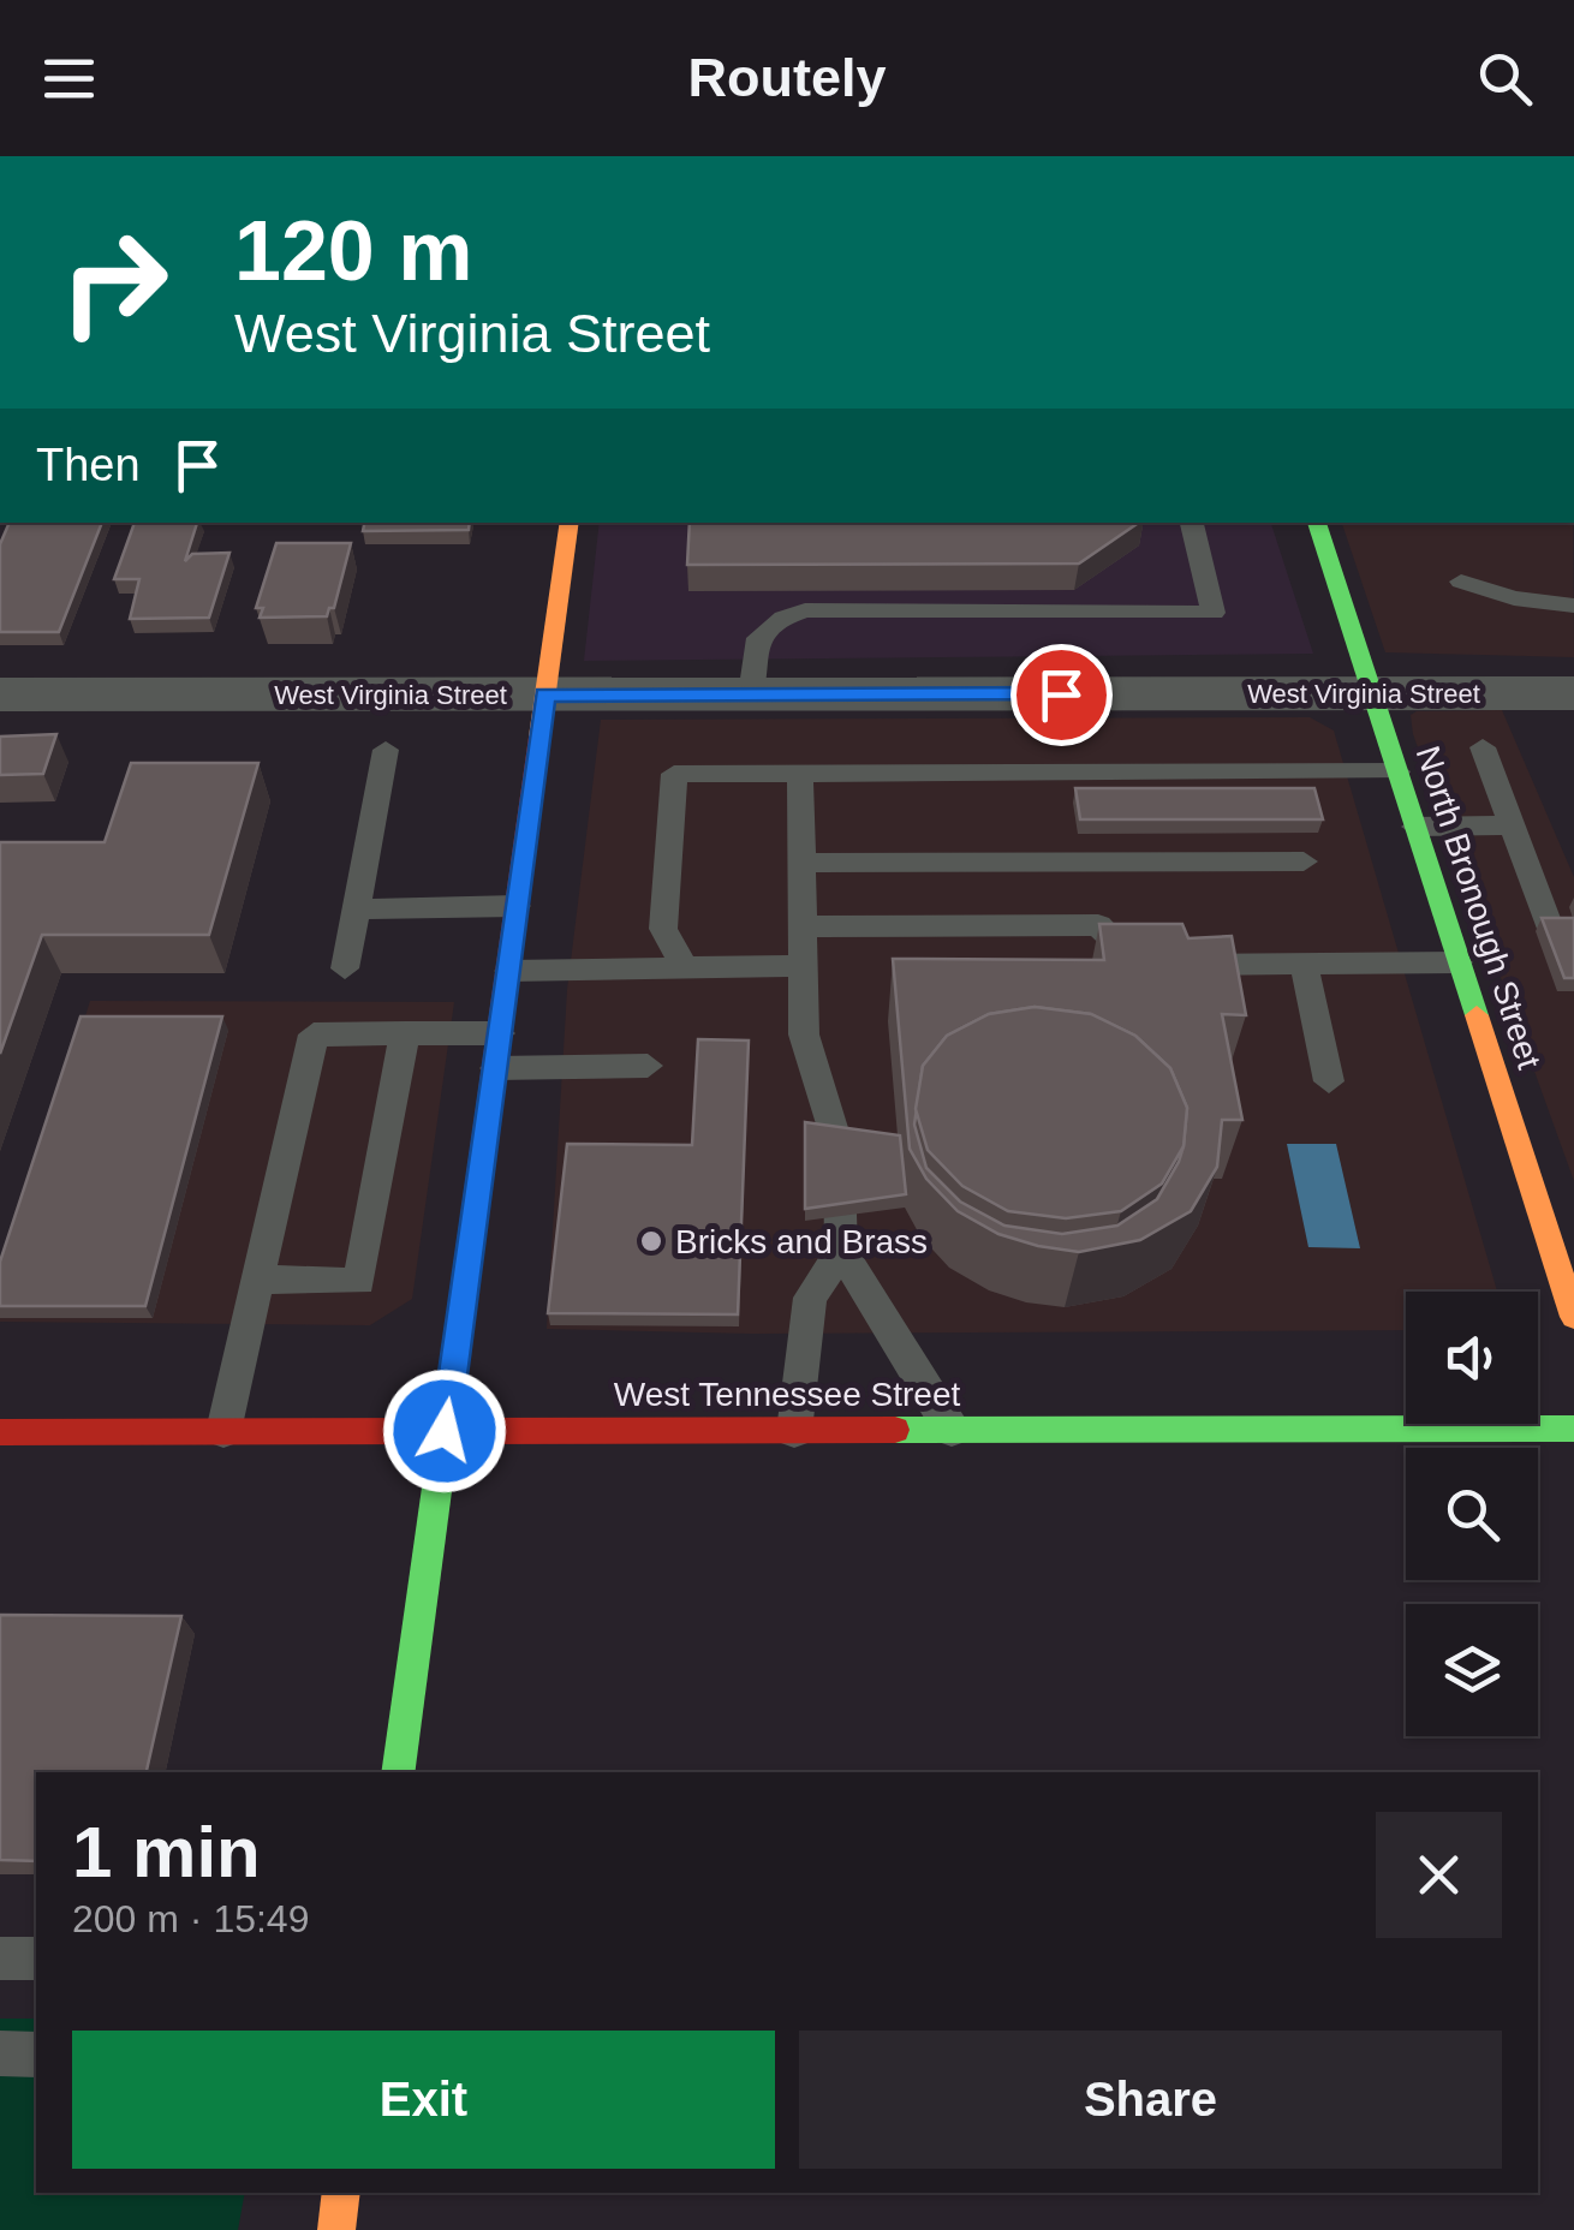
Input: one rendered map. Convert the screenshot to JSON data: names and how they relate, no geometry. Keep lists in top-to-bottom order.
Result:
{
  "streets": {
    "main road": ["North Bronough Street", "West Tennessee Street"],
    "street": ["West Virginia Street"]
  },
  "crossings": [
    ["West Virginia Street", "North Bronough Street"]
  ],
  "places": ["Bricks and Brass"],
  "page": {
    "header": "Routely",
    "turn": ["120 m", "West Virginia Street"],
    "then": "Then",
    "heading": ["1 min", "200 m · 15:49"],
    "buttons": ["Exit", "Share"]
  }
}
